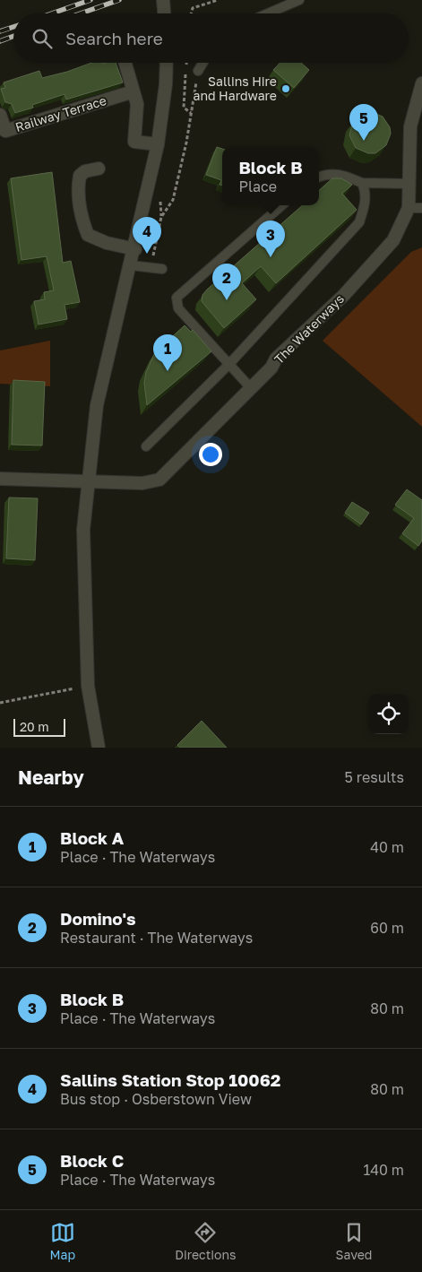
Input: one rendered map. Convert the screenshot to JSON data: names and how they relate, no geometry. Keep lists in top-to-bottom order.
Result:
{
  "streets": {
    "street": ["Railway Terrace", "The Waterways"]
  },
  "places": ["Sallins Hire and Hardware"],
  "scale_bar": "20 m",
  "page": {
    "search": "Search here",
    "pins": [
      "5",
      "4",
      "3",
      "2",
      "1"
    ],
    "popup": ["Block B", "Place"],
    "scale": "20 m",
    "heading": ["Nearby", "5 results"],
    "list": [
      {
        "mark": "1",
        "name": "Block A",
        "note": "Place · The Waterways",
        "value": "40 m"
      },
      {
        "mark": "2",
        "name": "Domino's",
        "note": "Restaurant · The Waterways",
        "value": "60 m"
      },
      {
        "mark": "3",
        "name": "Block B",
        "note": "Place · The Waterways",
        "value": "80 m"
      },
      {
        "mark": "4",
        "name": "Sallins Station Stop 10062",
        "note": "Bus stop · Osberstown View",
        "value": "80 m"
      },
      {
        "mark": "5",
        "name": "Block C",
        "note": "Place · The Waterways",
        "value": "140 m"
      }
    ],
    "nav": ["Map", "Directions", "Saved"]
  }
}
